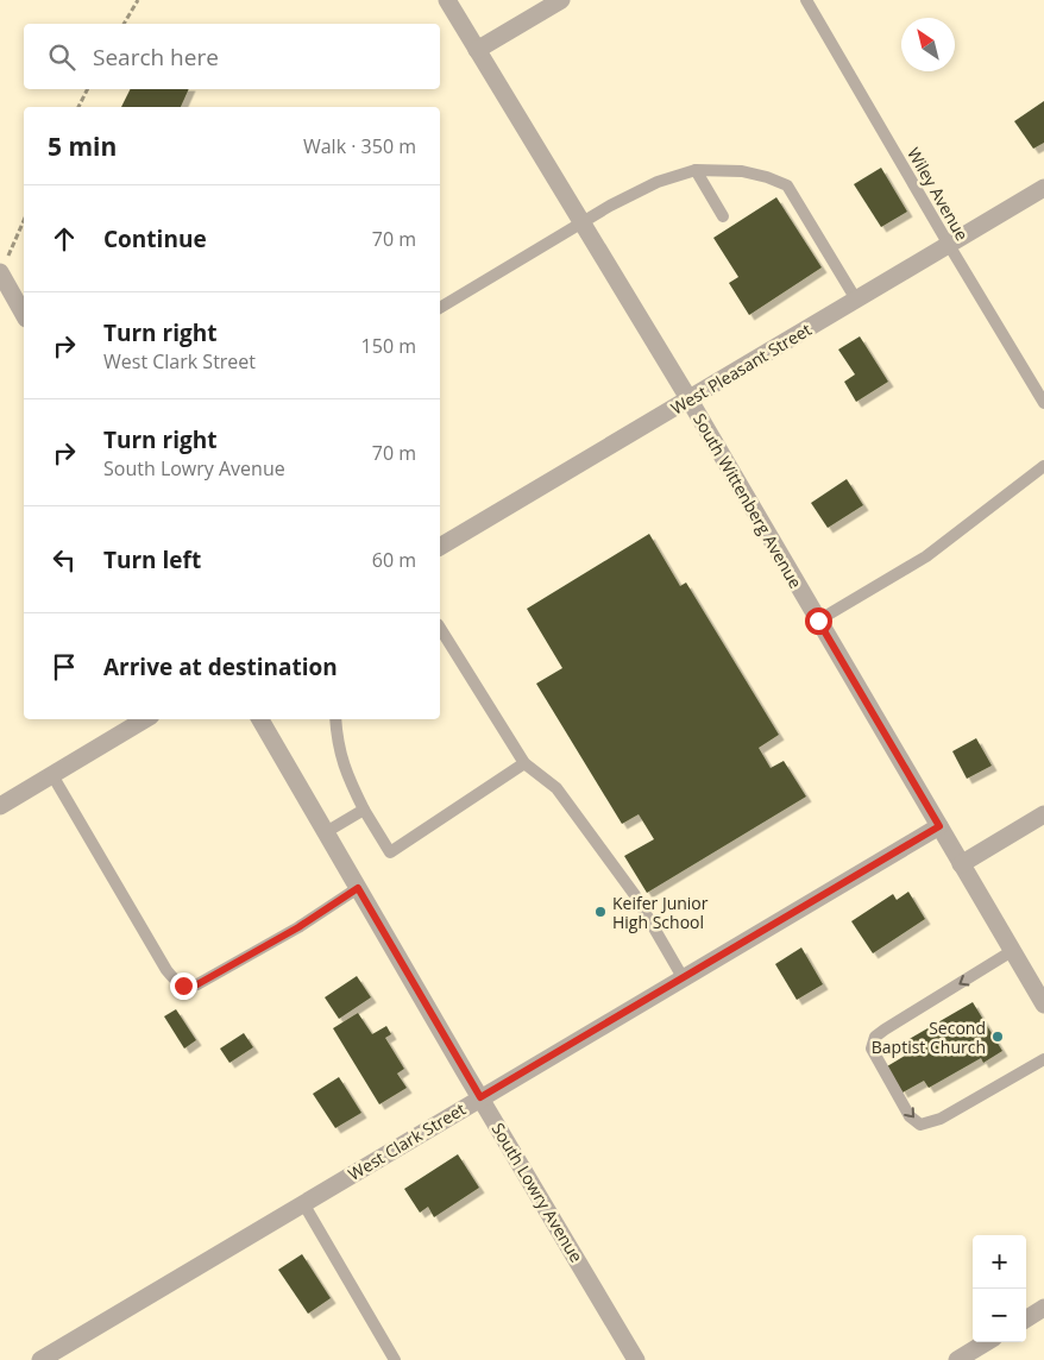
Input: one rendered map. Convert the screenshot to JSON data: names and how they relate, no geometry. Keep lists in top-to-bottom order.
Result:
{
  "streets": {
    "street": [
      "West Pleasant Street",
      "South Wittenberg Avenue",
      "West Clark Street",
      "South Lowry Avenue"
    ],
    "lane": ["Wiley Avenue"]
  },
  "crossings": [
    ["Wiley Avenue", "West Pleasant Street"],
    ["West Pleasant Street", "South Wittenberg Avenue"],
    ["South Wittenberg Avenue", "West Clark Street"],
    ["West Clark Street", "South Lowry Avenue"]
  ],
  "places": ["Keifer Junior High School", "Second Baptist Church"],
  "north": "top left",
  "page": {
    "search": "Search here",
    "heading": ["5 min", "Walk · 350 m"],
    "list": [
      ["Continue", "70 m"],
      ["Turn right", "West Clark Street", "150 m"],
      ["Turn right", "South Lowry Avenue", "70 m"],
      ["Turn left", "60 m"],
      "Arrive at destination"
    ],
    "map_buttons": ["+", "−"]
  }
}
